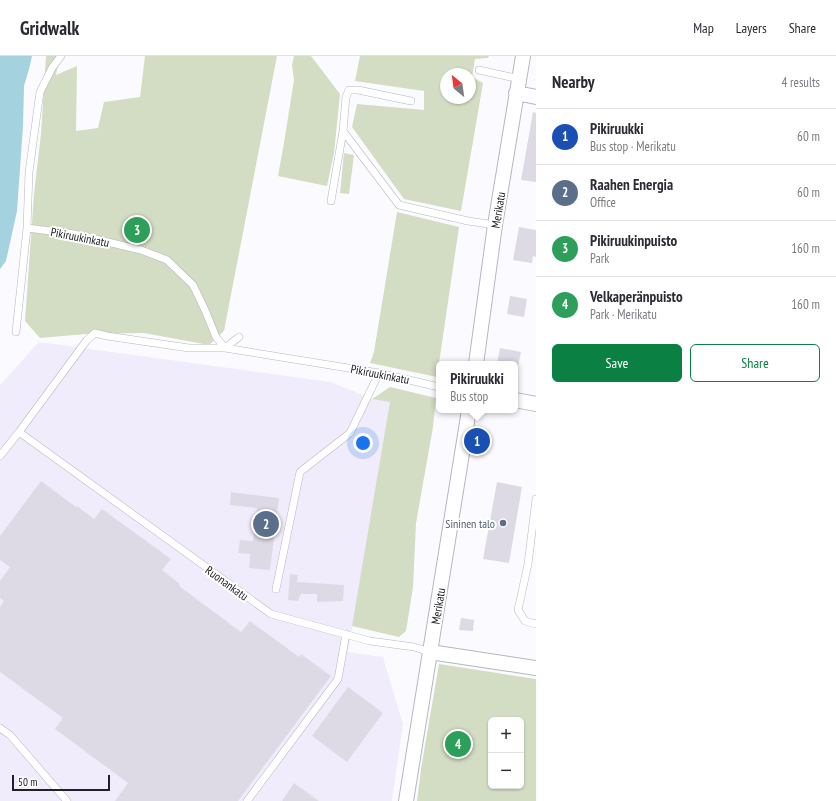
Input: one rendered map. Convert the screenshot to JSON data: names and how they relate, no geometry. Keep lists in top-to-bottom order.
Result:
{
  "streets": {
    "street": ["Merikatu", "Ruonankatu"],
    "lane": ["Pikiruukinkatu"]
  },
  "crossings": [
    ["Merikatu", "Ruonankatu"],
    ["Pikiruukinkatu", "Ruonankatu"]
  ],
  "places": ["Sininen talo"],
  "scale_bar": "50 m",
  "north": "top left",
  "page": {
    "header": "Gridwalk",
    "nav": ["Map", "Layers", "Share"],
    "heading": ["Nearby", "4 results"],
    "list": [
      {
        "mark": "1",
        "name": "Pikiruukki",
        "note": "Bus stop · Merikatu",
        "value": "60 m"
      },
      {
        "mark": "2",
        "name": "Raahen Energia",
        "note": "Office",
        "value": "60 m"
      },
      {
        "mark": "3",
        "name": "Pikiruukinpuisto",
        "note": "Park",
        "value": "160 m"
      },
      {
        "mark": "4",
        "name": "Velkaperänpuisto",
        "note": "Park · Merikatu",
        "value": "160 m"
      }
    ],
    "pins": [
      "3",
      "1",
      "2",
      "4"
    ],
    "buttons": ["Save", "Share"],
    "popup": ["Pikiruukki", "Bus stop"],
    "map_buttons": ["+", "−"],
    "scale": "50 m"
  }
}
